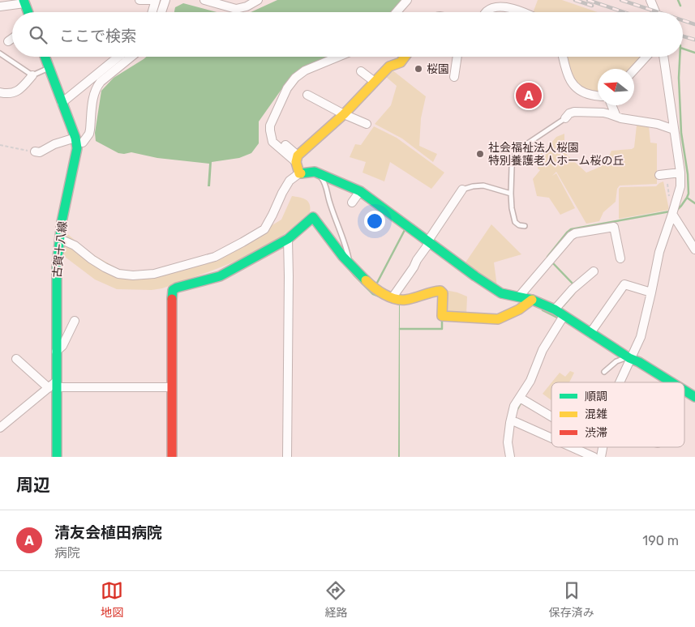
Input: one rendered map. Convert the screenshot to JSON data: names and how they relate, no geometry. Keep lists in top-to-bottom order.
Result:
{
  "streets": {
    "street": ["古賀十八線"]
  },
  "places": ["桜園", "社会福祉法人桜園 特別養護老人ホーム桜の丘"],
  "legend": ["順調", "混雑", "渋滞"],
  "north": "left",
  "page": {
    "search": "ここで検索",
    "pins": "A",
    "heading": "周辺",
    "list": [
      {
        "mark": "A",
        "name": "清友会植田病院",
        "note": "病院",
        "value": "190 m"
      }
    ],
    "nav": ["地図", "経路", "保存済み"]
  }
}
